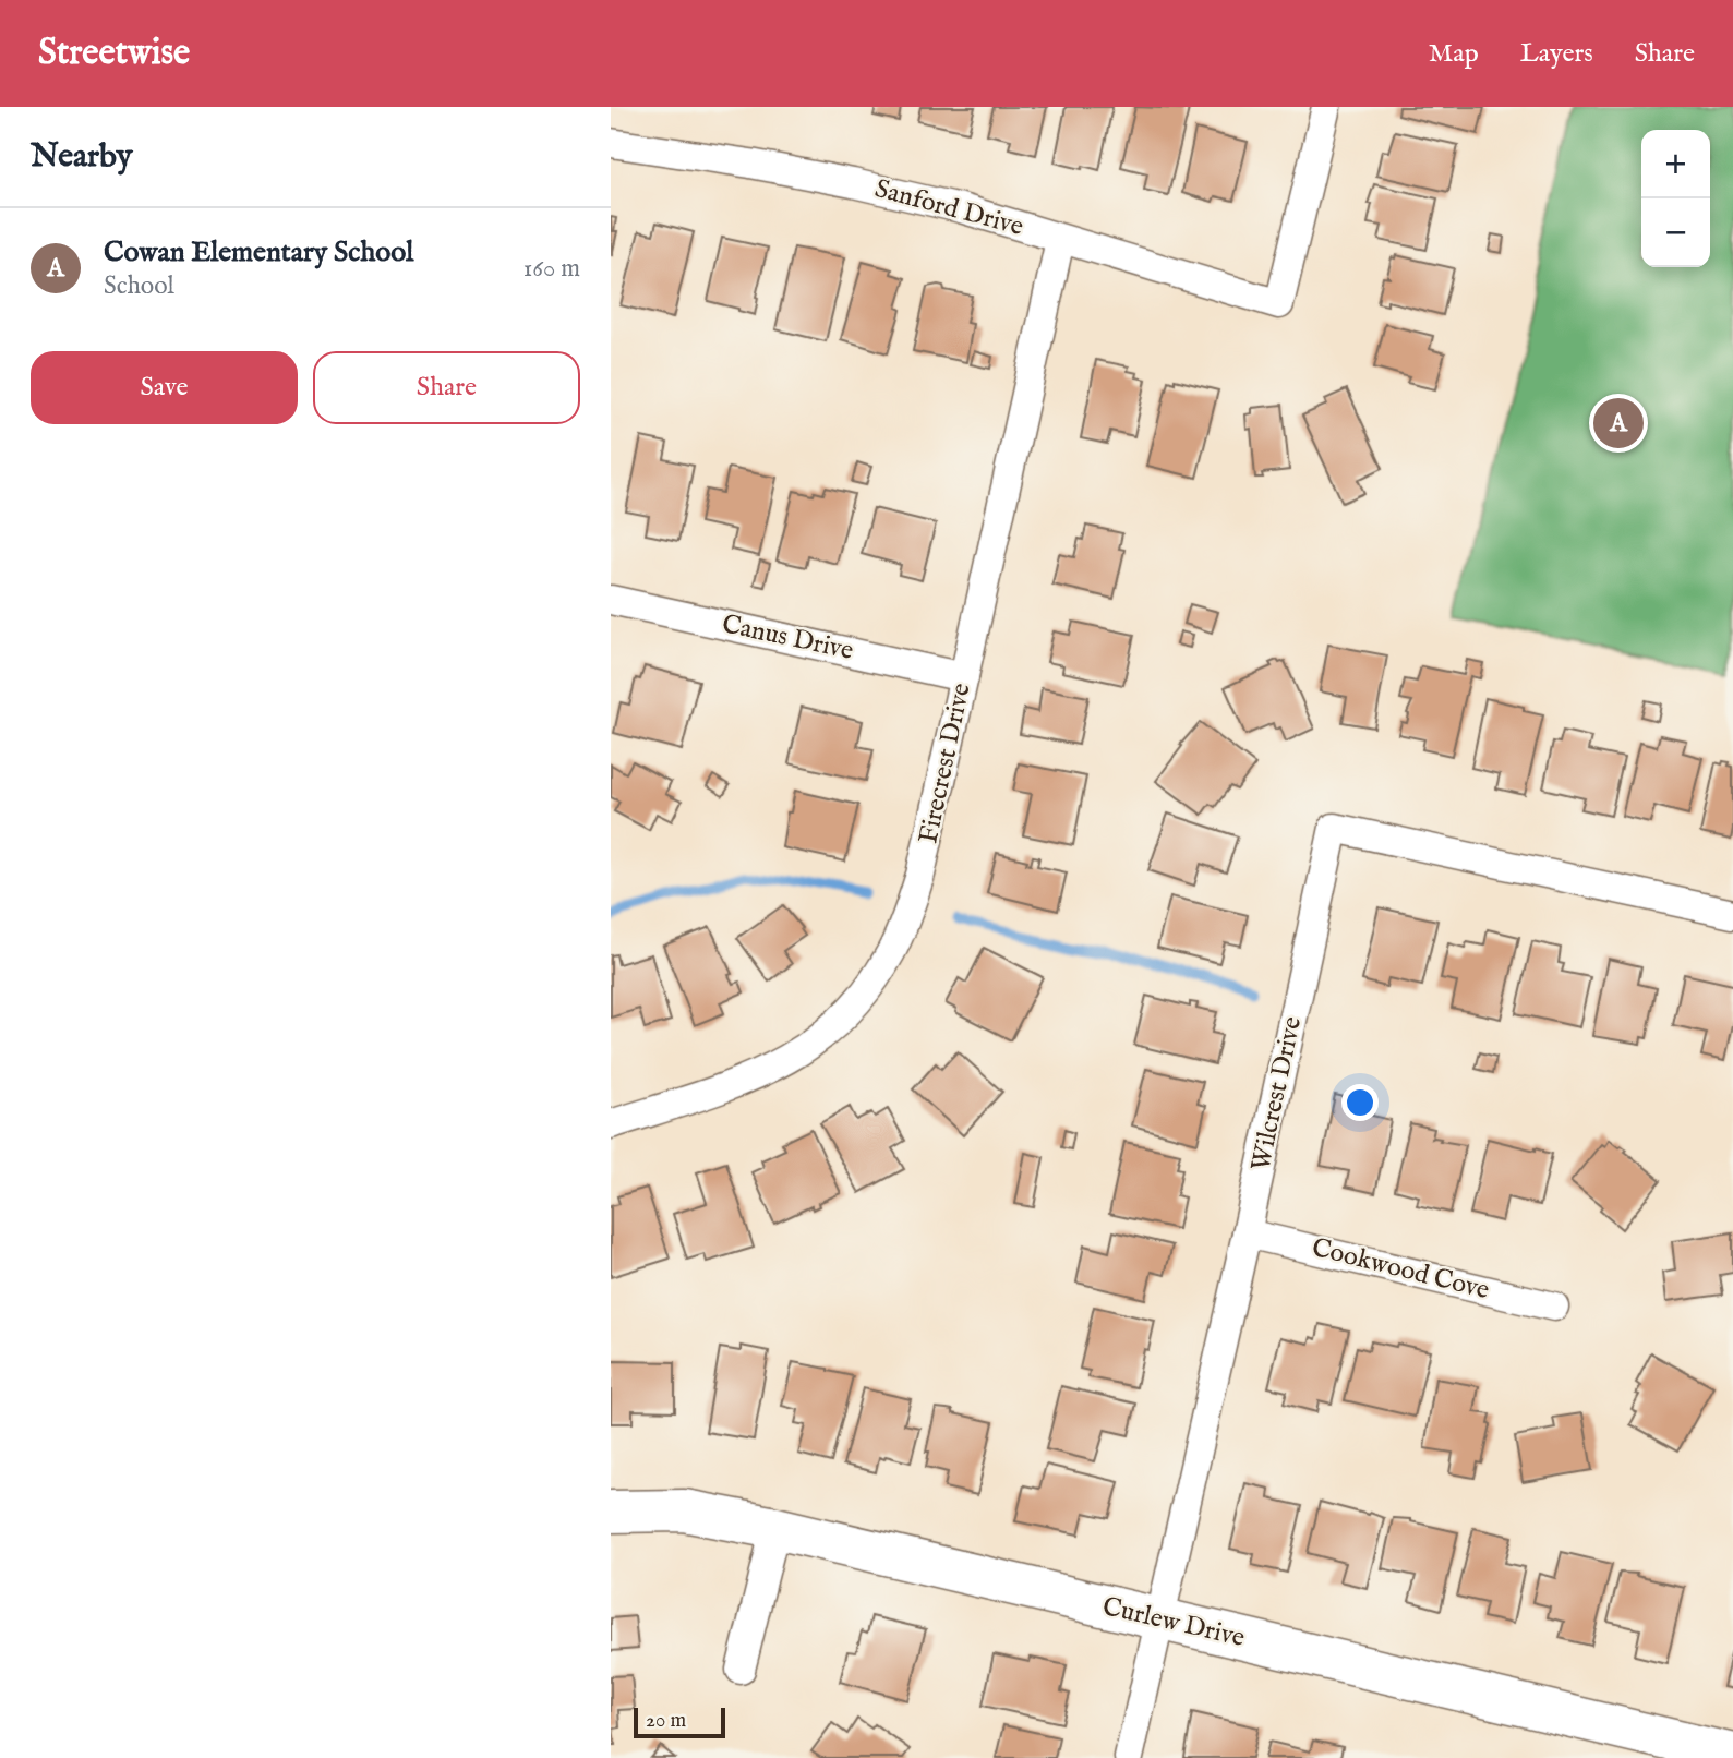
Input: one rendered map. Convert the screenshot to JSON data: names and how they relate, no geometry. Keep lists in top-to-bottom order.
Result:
{
  "streets": {
    "street": [
      "Sanford Drive",
      "Canus Drive",
      "Firecrest Drive",
      "Wilcrest Drive",
      "Cookwood Cove",
      "Curlew Drive"
    ]
  },
  "crossings": [
    ["Sanford Drive", "Firecrest Drive"],
    ["Canus Drive", "Firecrest Drive"],
    ["Wilcrest Drive", "Cookwood Cove"],
    ["Wilcrest Drive", "Curlew Drive"]
  ],
  "scale_bar": "20 m",
  "page": {
    "header": "Streetwise",
    "nav": ["Map", "Layers", "Share"],
    "heading": "Nearby",
    "map_buttons": ["+", "−"],
    "list": [
      {
        "mark": "A",
        "name": "Cowan Elementary School",
        "note": "School",
        "value": "160 m"
      }
    ],
    "buttons": ["Save", "Share"],
    "pins": "A",
    "scale": "20 m"
  }
}
